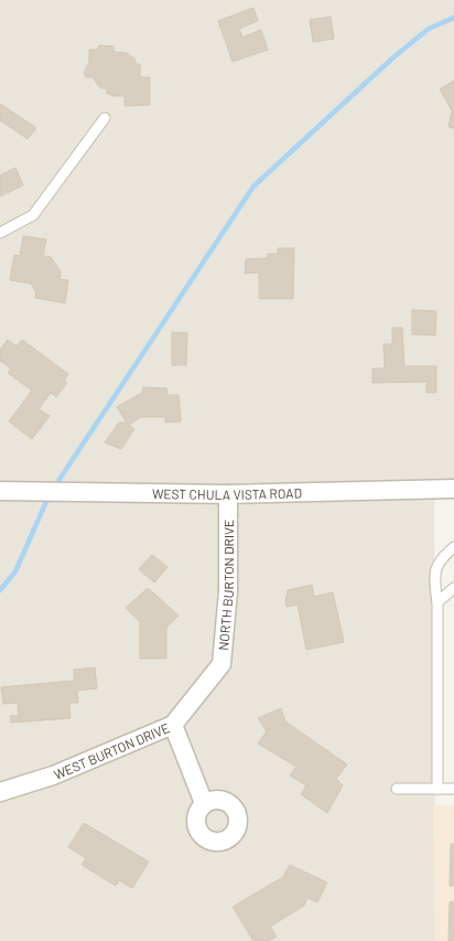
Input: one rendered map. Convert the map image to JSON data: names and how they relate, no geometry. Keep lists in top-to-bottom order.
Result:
{
  "streets": {
    "street": ["WEST CHULA VISTA ROAD", "NORTH BURTON DRIVE", "WEST BURTON DRIVE"]
  },
  "crossings": [
    ["WEST CHULA VISTA ROAD", "NORTH BURTON DRIVE"],
    ["NORTH BURTON DRIVE", "WEST BURTON DRIVE"]
  ]
}
